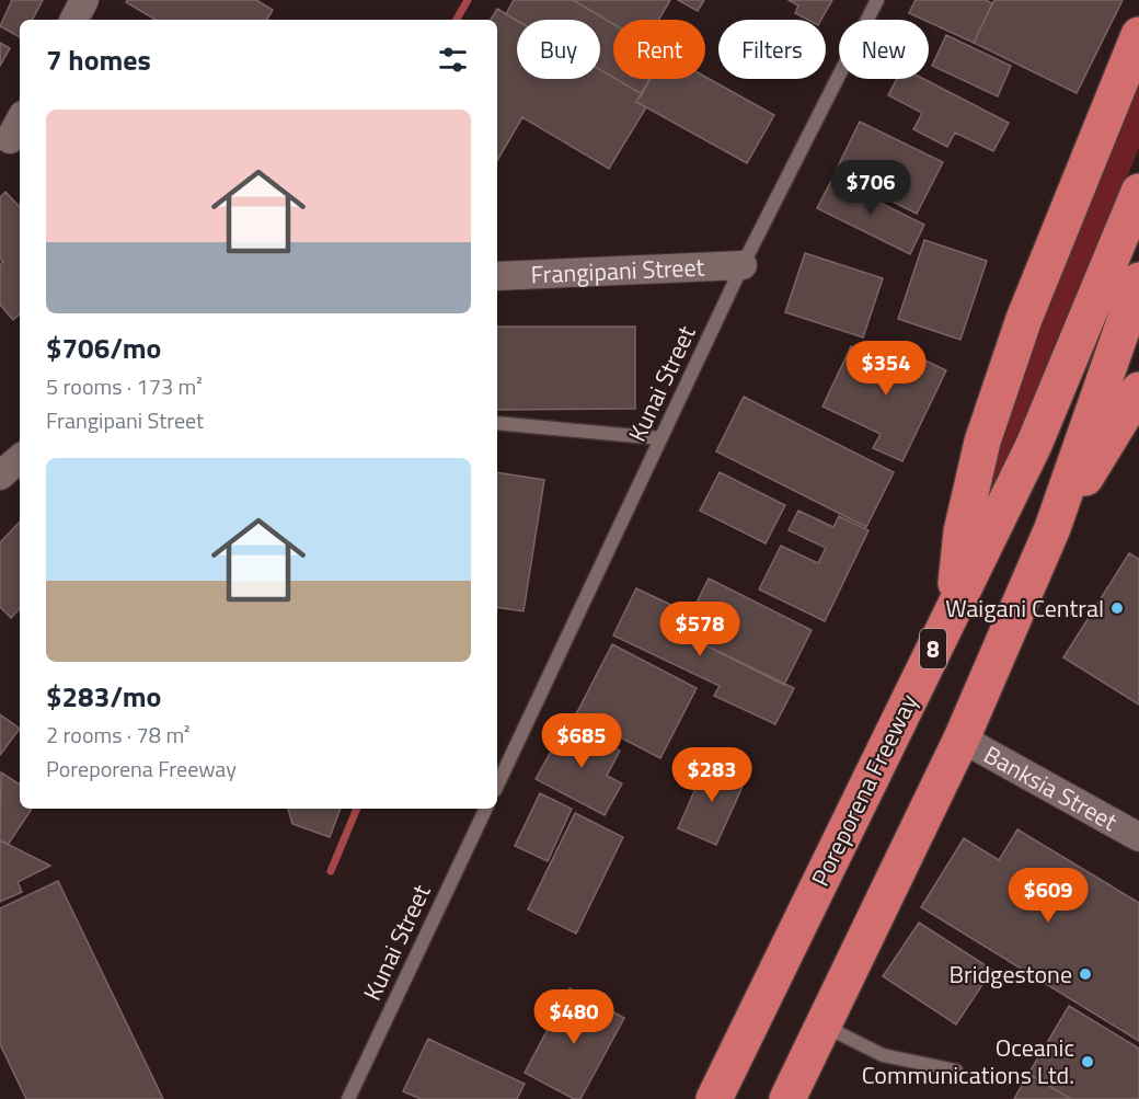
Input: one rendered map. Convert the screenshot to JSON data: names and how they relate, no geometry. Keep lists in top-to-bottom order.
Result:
{
  "streets": {
    "highway": ["8", "Poreporena Freeway"],
    "street": ["Frangipani Street", "Banksia Street"],
    "lane": ["Kunai Street"]
  },
  "crossings": [
    ["Frangipani Street", "Kunai Street"]
  ],
  "places": ["Waigani Central", "Bridgestone", "Oceanic Communications Ltd."],
  "page": {
    "chip": [
      "Buy",
      "Rent",
      "Filters",
      "New"
    ],
    "heading": "7 homes",
    "list": [
      {
        "name": "$706/mo",
        "note": "5 rooms · 173 m² · Frangipani Street"
      },
      {
        "name": "$283/mo",
        "note": "2 rooms · 78 m² · Poreporena Freeway"
      }
    ],
    "price": [
      "$706",
      "$354",
      "$578",
      "$685",
      "$283",
      "$609",
      "$480"
    ]
  }
}
